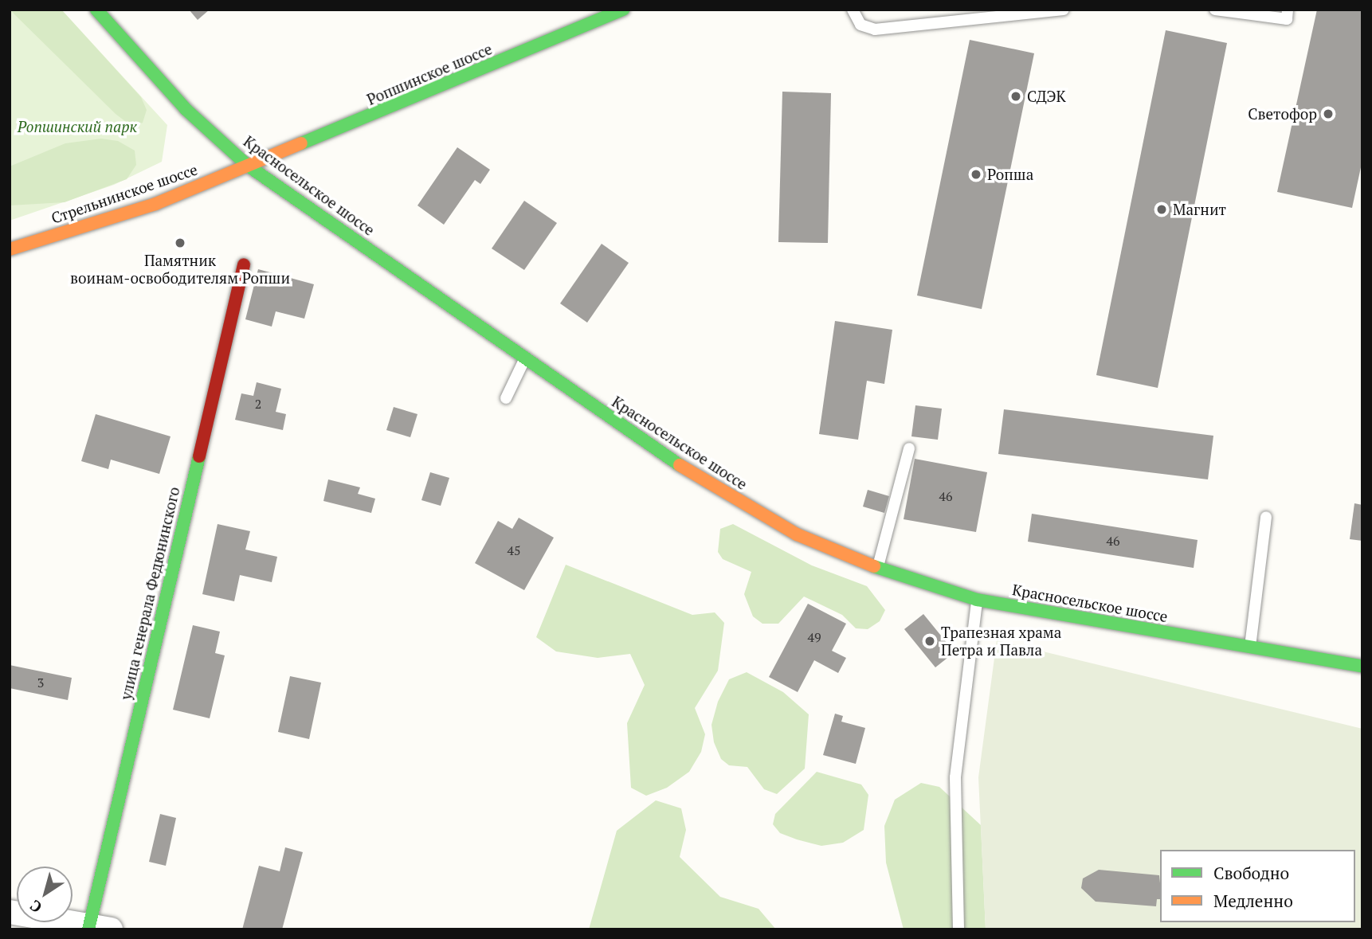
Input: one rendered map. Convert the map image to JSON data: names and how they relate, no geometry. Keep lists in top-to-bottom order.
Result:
{
  "streets": {
    "main road": [
      "Ропшинское шоссе",
      "Красносельское шоссе",
      "Стрельнинское шоссе",
      "улица генерала Федюнинского"
    ]
  },
  "crossings": [
    ["Ропшинское шоссе", "Красносельское шоссе"],
    ["Ропшинское шоссе", "Стрельнинское шоссе"],
    ["Красносельское шоссе", "Стрельнинское шоссе"]
  ],
  "parks": ["Ропшинский парк"],
  "places": [
    "СДЭК",
    "Светофор",
    "Ропша",
    "Магнит",
    "Памятник воинам-освободителям Ропши",
    "Трапезная храма Петра и Павла"
  ],
  "house_numbers": [
    "2",
    "46",
    "46",
    "45",
    "49",
    "3"
  ],
  "legend": ["Свободно", "Медленно"],
  "north": "bottom left"
}
